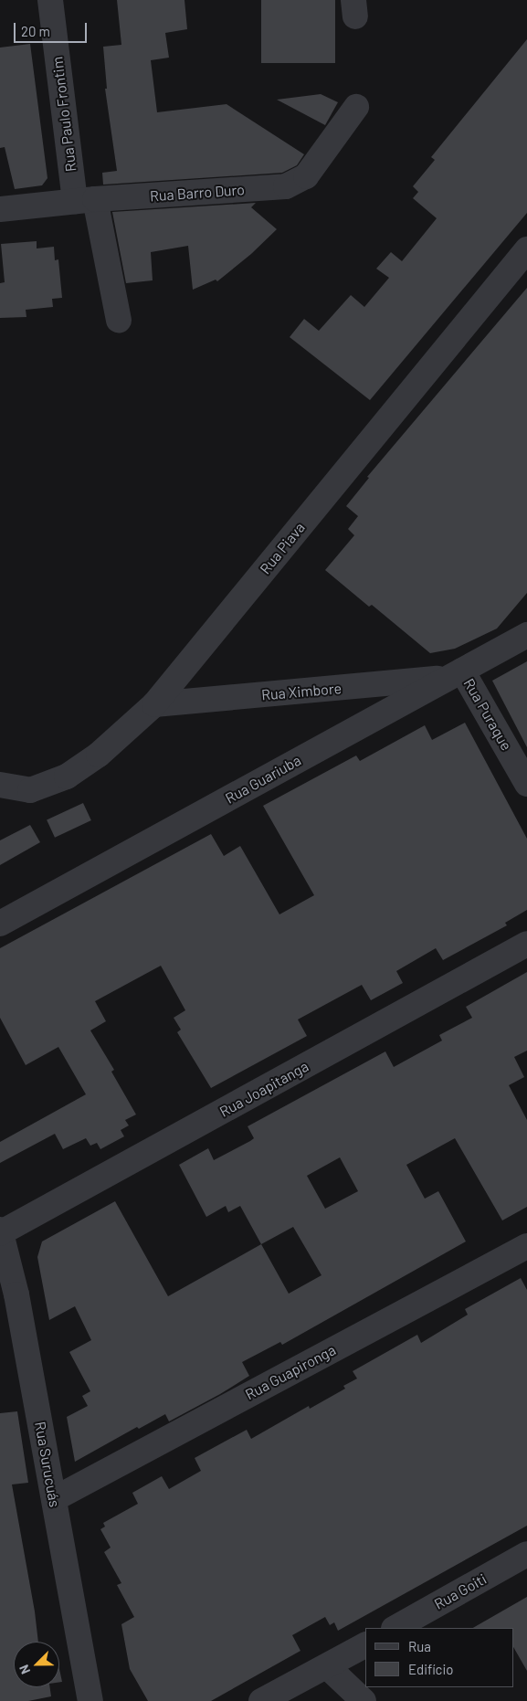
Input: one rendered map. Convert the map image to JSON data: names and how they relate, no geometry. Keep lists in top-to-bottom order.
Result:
{
  "streets": {
    "street": [
      "Rua Paulo Frontim",
      "Rua Barro Duro",
      "Rua Piava",
      "Rua Ximbore",
      "Rua Puraque",
      "Rua Guariuba",
      "Rua Joapitanga",
      "Rua Guapironga",
      "Rua Surucuás",
      "Rua Goiti"
    ]
  },
  "crossings": [
    ["Rua Paulo Frontim", "Rua Barro Duro"],
    ["Rua Piava", "Rua Ximbore"],
    ["Rua Ximbore", "Rua Puraque"],
    ["Rua Ximbore", "Rua Guariuba"],
    ["Rua Puraque", "Rua Guariuba"],
    ["Rua Joapitanga", "Rua Surucuás"],
    ["Rua Guapironga", "Rua Surucuás"]
  ],
  "legend": ["Rua", "Edifício"],
  "scale_bar": "20 m",
  "north": "bottom left"
}
